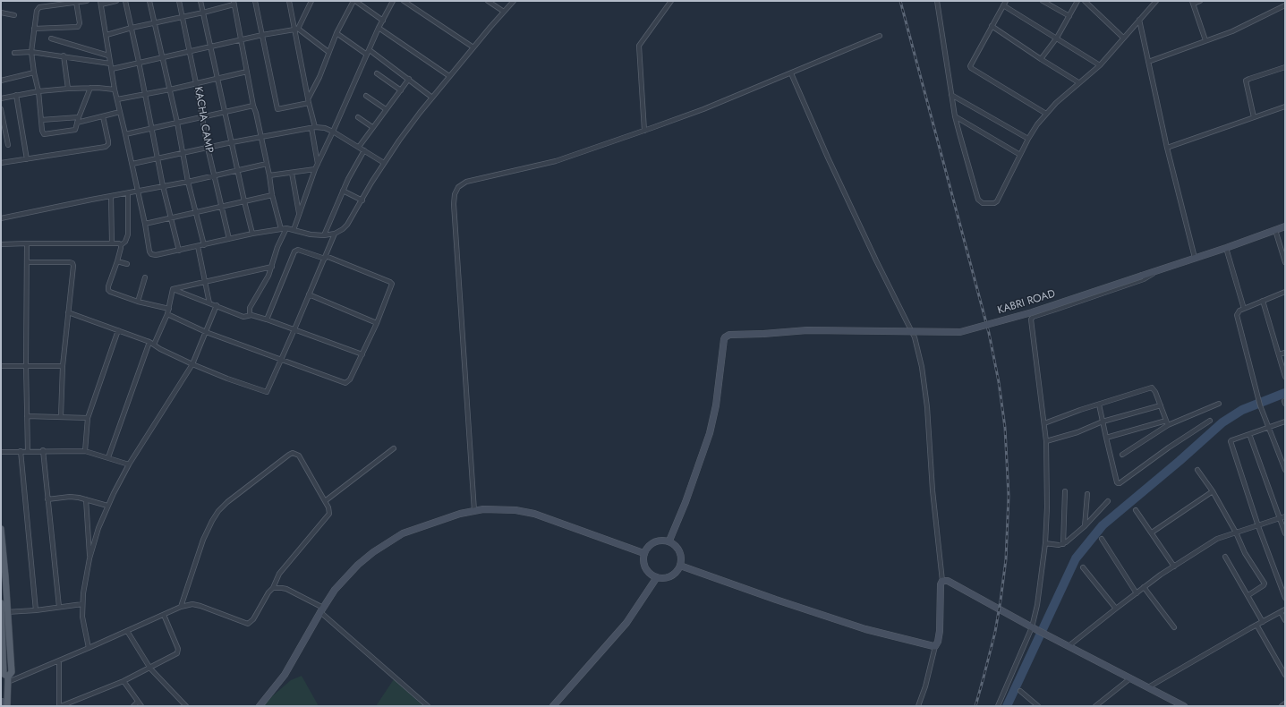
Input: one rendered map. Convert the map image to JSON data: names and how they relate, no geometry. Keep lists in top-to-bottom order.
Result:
{
  "streets": {
    "street": ["KACHA CAMP", "KABRI ROAD"]
  }
}
